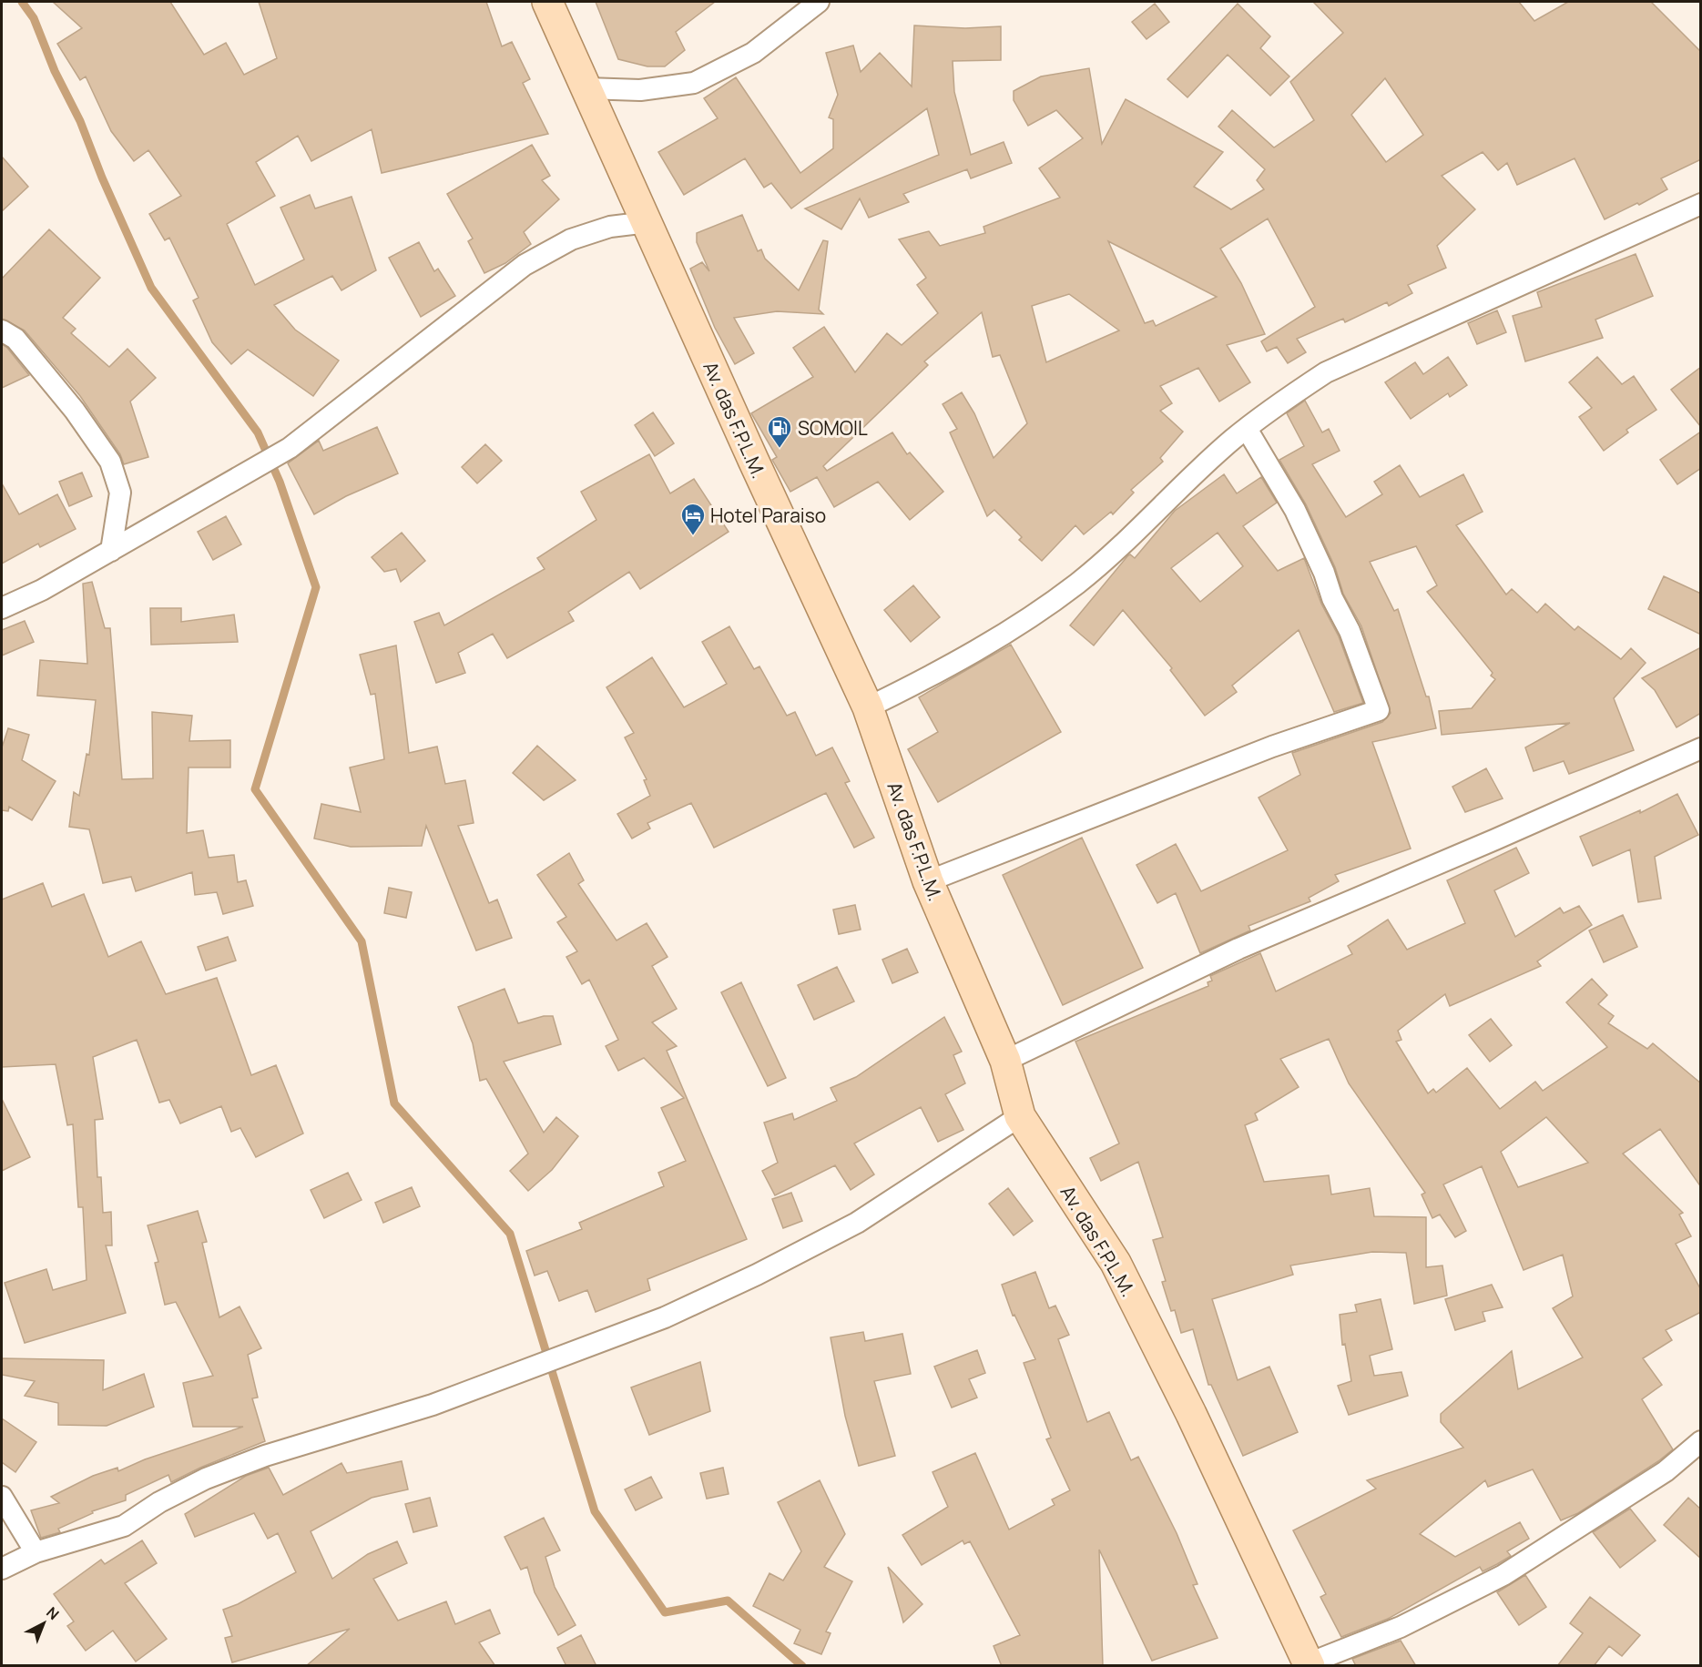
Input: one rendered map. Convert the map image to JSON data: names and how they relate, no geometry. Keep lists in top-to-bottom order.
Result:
{
  "streets": {
    "main road": ["Av. das F.P.L.M."]
  },
  "places": {
    "fuel station": ["SOMOIL"],
    "hotel": ["Hotel Paraiso"]
  },
  "north": "top right"
}
